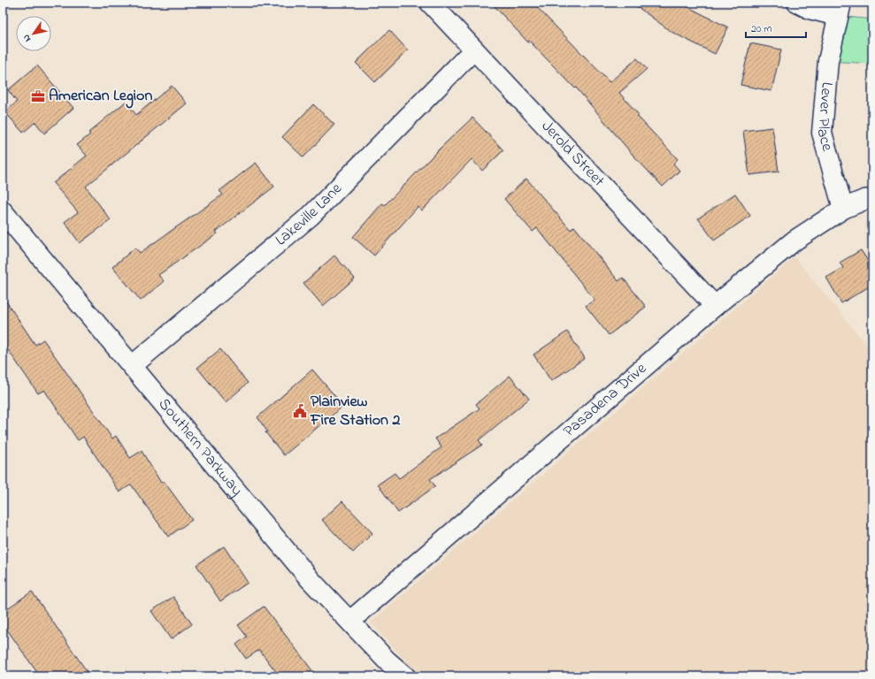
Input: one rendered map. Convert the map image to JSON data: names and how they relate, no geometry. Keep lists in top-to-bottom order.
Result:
{
  "streets": {
    "street": [
      "Lever Place",
      "Jerold Street",
      "Lakeville Lane",
      "Pasadena Drive",
      "Southern Parkway"
    ]
  },
  "crossings": [
    ["Lever Place", "Pasadena Drive"],
    ["Jerold Street", "Lakeville Lane"],
    ["Jerold Street", "Pasadena Drive"],
    ["Lakeville Lane", "Southern Parkway"],
    ["Pasadena Drive", "Southern Parkway"]
  ],
  "places": {
    "office": ["American Legion"],
    "public building": ["Plainview Fire Station 2"]
  },
  "scale_bar": "20 m",
  "north": "bottom left"
}
